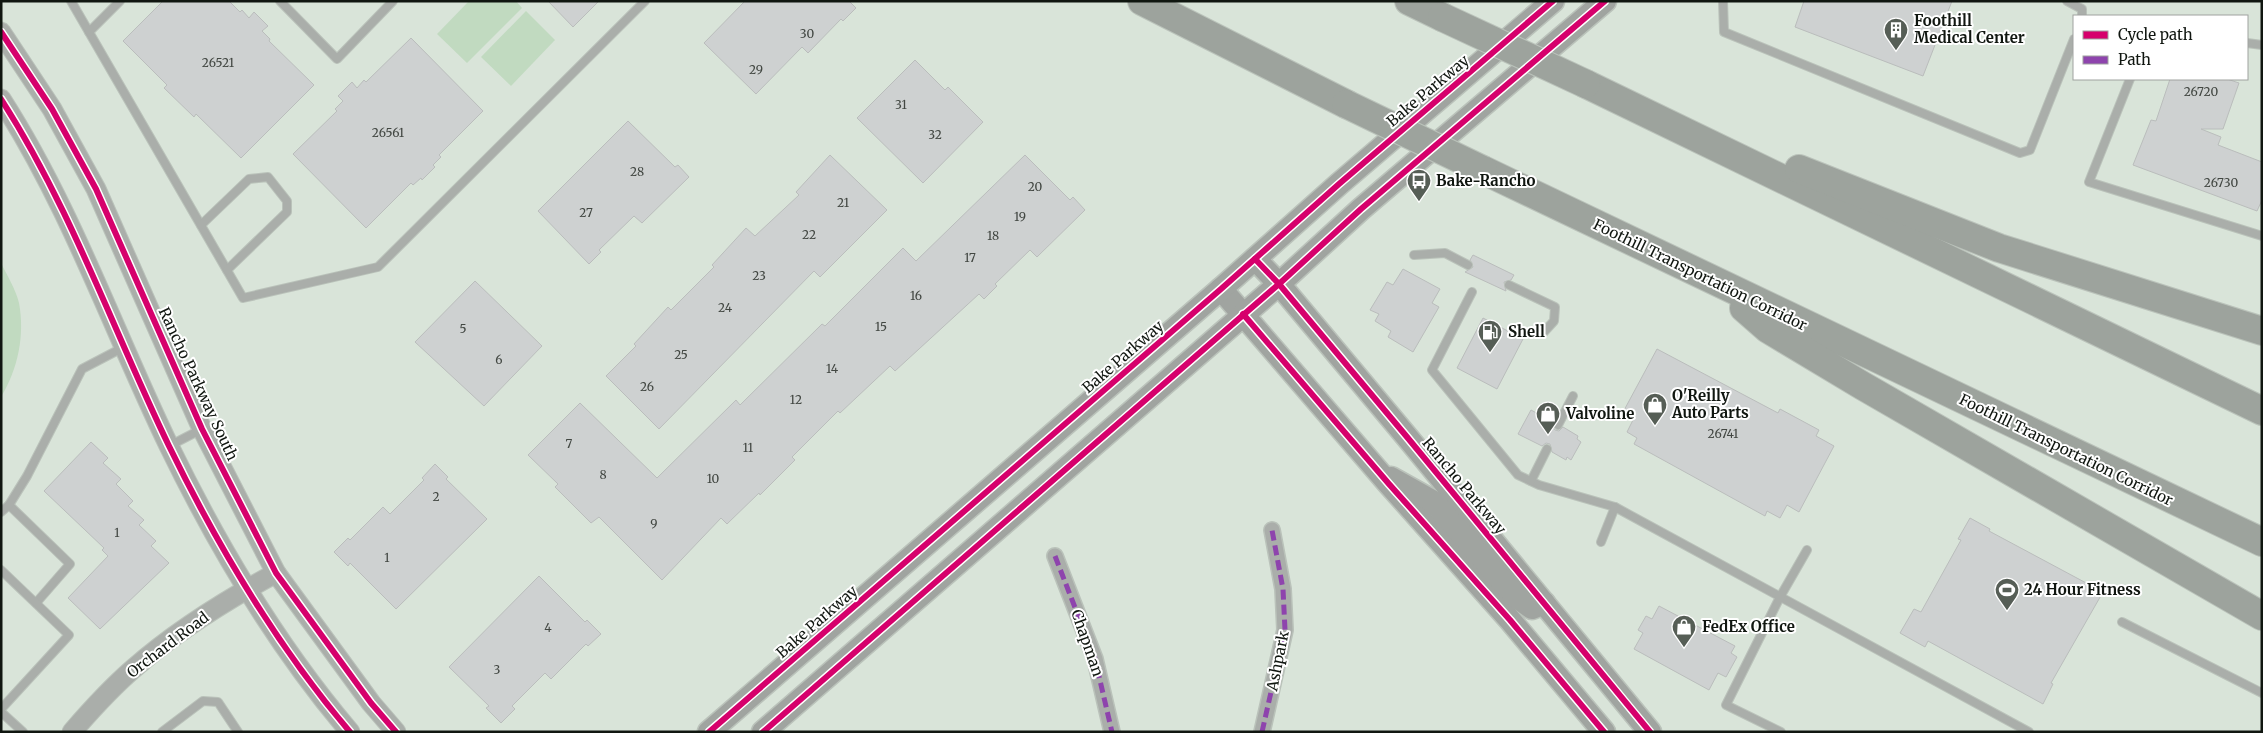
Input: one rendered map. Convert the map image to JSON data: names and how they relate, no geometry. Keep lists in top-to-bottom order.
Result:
{
  "streets": {
    "highway": ["Foothill Transportation Corridor"],
    "main road": ["Bake Parkway", "Rancho Parkway"],
    "street": [
      "Rancho Parkway South",
      "Chapman",
      "Orchard Road",
      "Ashpark"
    ]
  },
  "crossings": [
    ["Bake Parkway", "Rancho Parkway"],
    ["Rancho Parkway South", "Orchard Road"]
  ],
  "places": {
    "building": ["Foothill Medical Center"],
    "bus stop": ["Bake-Rancho"],
    "fuel station": ["Shell"],
    "shop": ["O'Reilly Auto Parts", "Valvoline", "FedEx Office"],
    "sports": ["24 Hour Fitness"]
  },
  "house_numbers": [
    "30",
    "26521",
    "29",
    "26720",
    "31",
    "26561",
    "32",
    "28",
    "26730",
    "20",
    "21",
    "27",
    "19",
    "22",
    "18",
    "17",
    "23",
    "16",
    "24",
    "15",
    "5",
    "25",
    "6",
    "14",
    "26",
    "12",
    "26741",
    "7",
    "11",
    "8",
    "10",
    "2",
    "9",
    "1",
    "1",
    "4",
    "3"
  ],
  "legend": ["Cycle path", "Path"]
}
